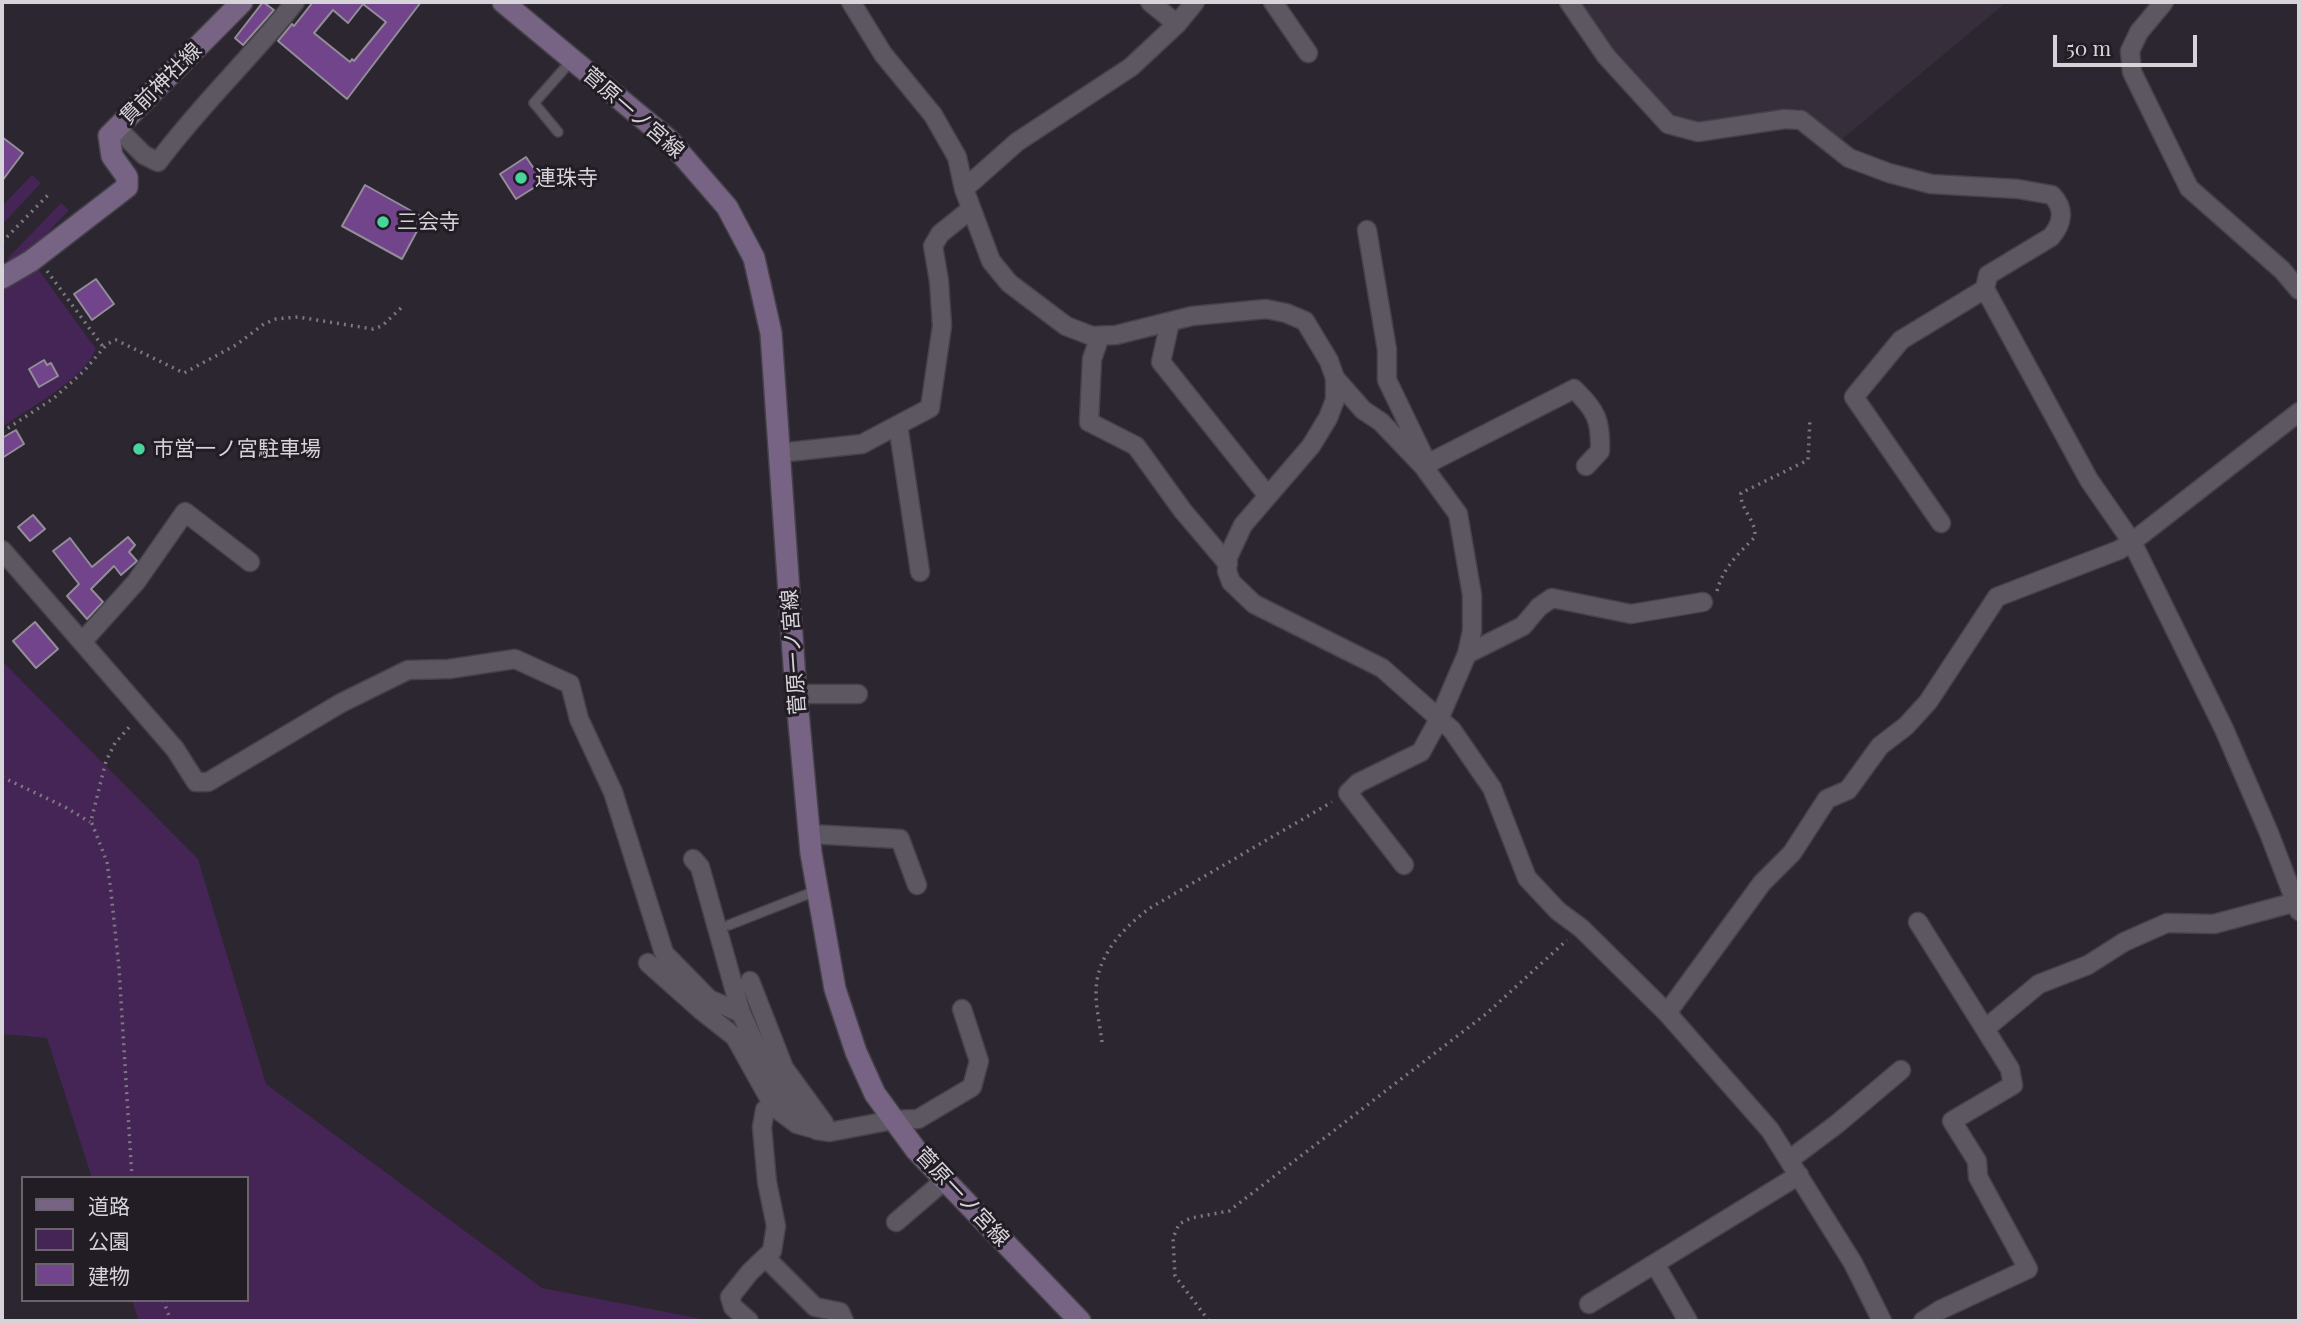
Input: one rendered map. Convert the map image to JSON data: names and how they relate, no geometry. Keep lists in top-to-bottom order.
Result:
{
  "streets": {
    "main road": ["貫前神社線", "菅原一ノ宮線"]
  },
  "places": ["連珠寺", "三会寺", "市営一ノ宮駐車場"],
  "legend": ["道路", "公園", "建物"],
  "scale_bar": "50 m"
}
